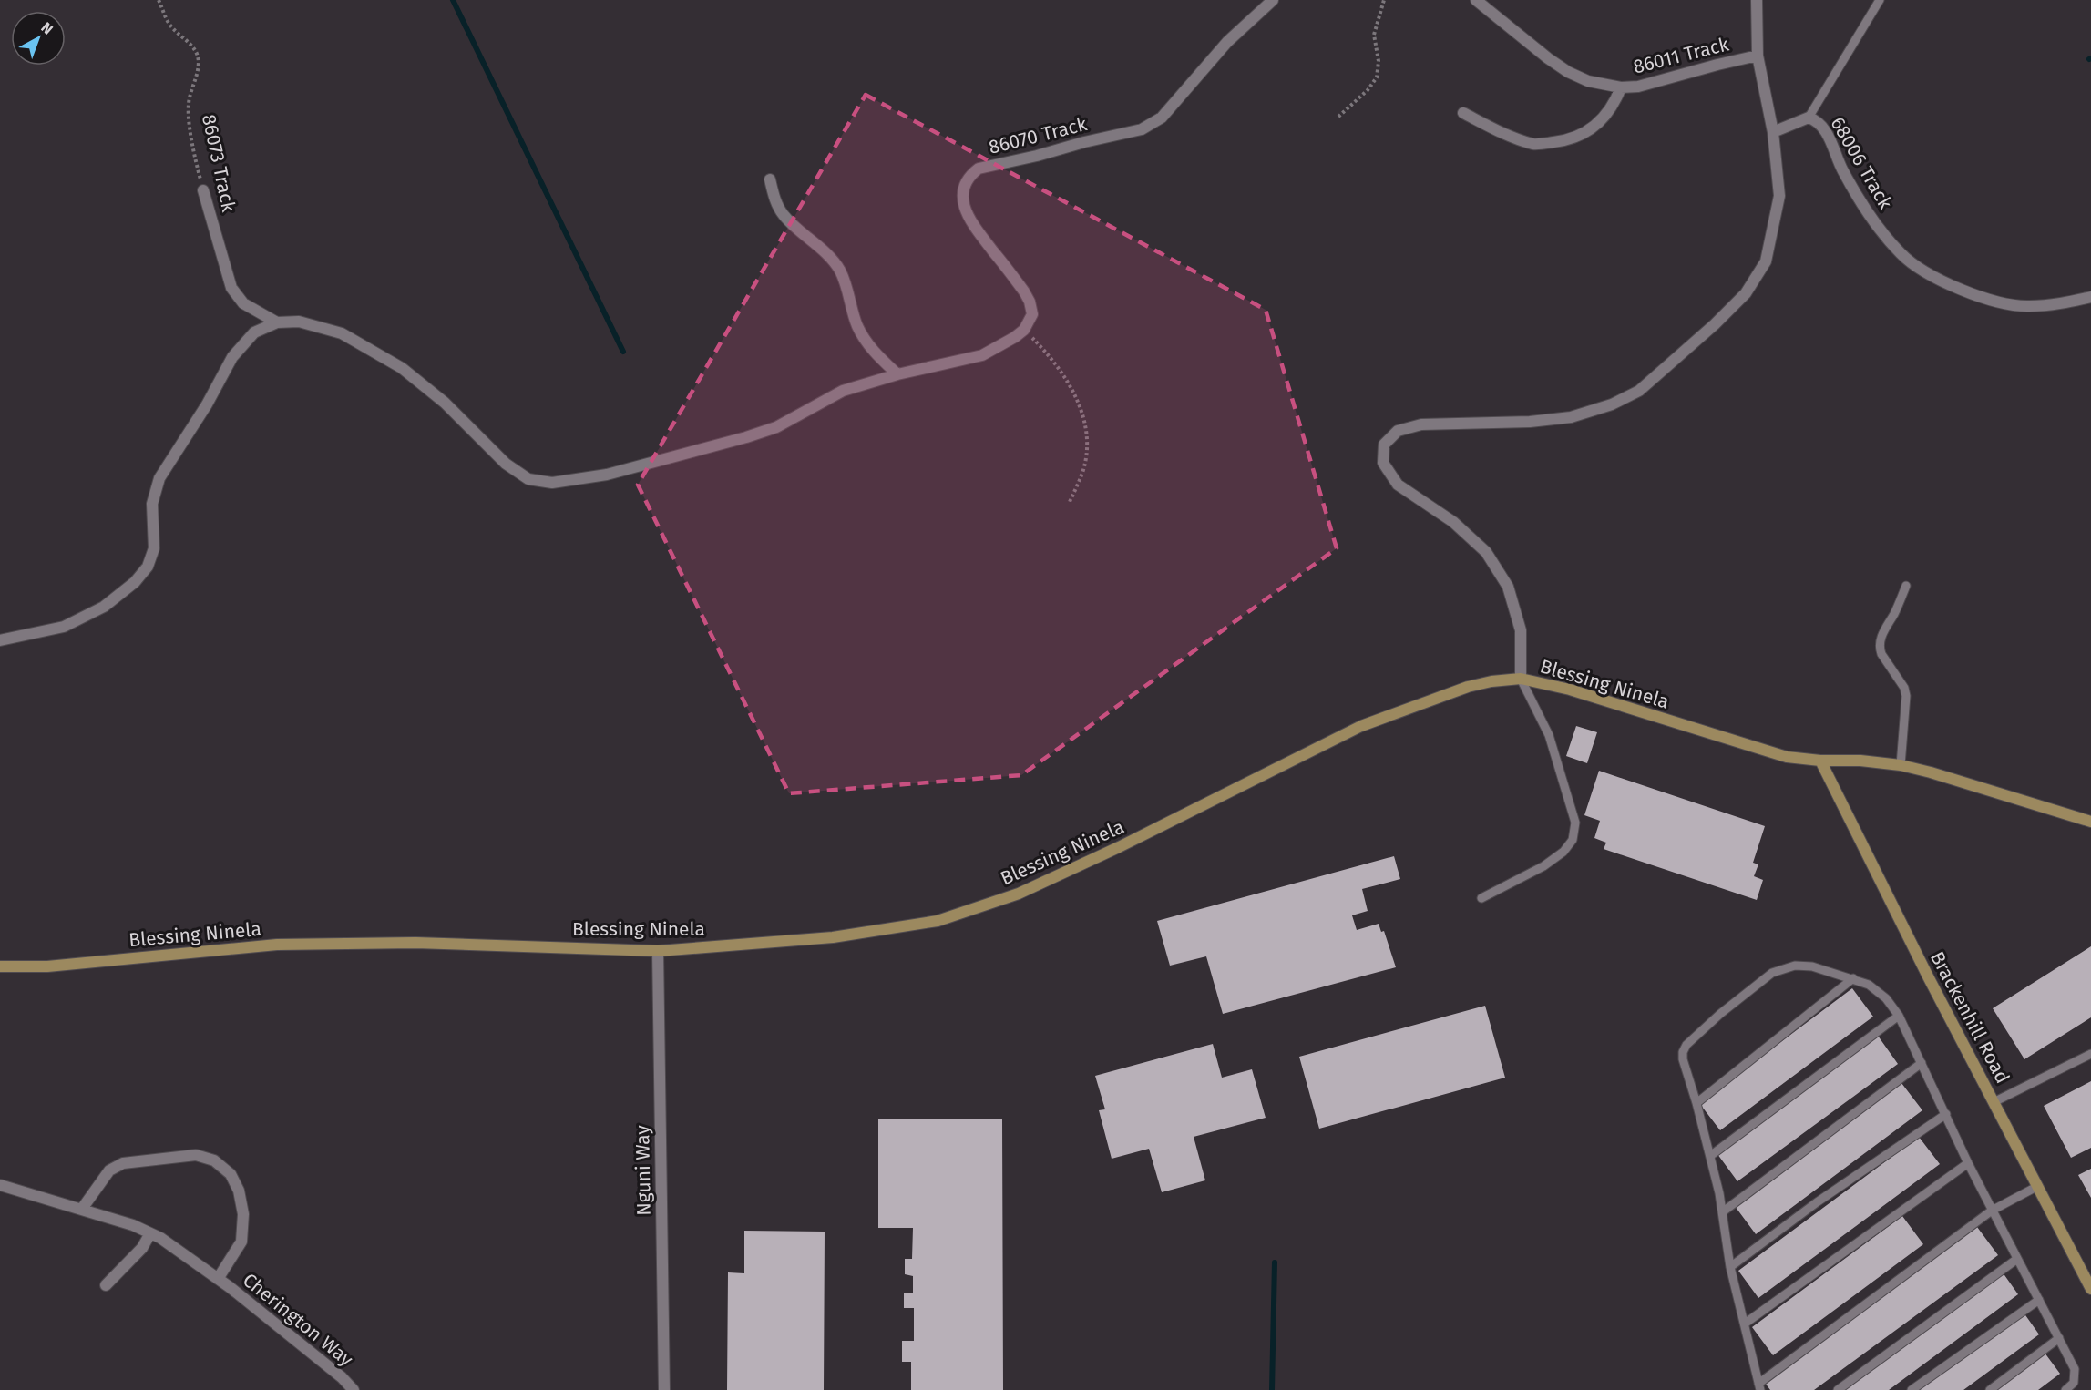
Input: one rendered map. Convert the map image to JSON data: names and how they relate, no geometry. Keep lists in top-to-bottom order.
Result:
{
  "streets": {
    "street": [
      "86011 Track",
      "86070 Track",
      "86073 Track",
      "68006 Track",
      "Blessing Ninela",
      "Brackenhill Road",
      "Nguni Way",
      "Cherington Way"
    ]
  },
  "crossings": [
    ["Blessing Ninela", "Brackenhill Road"],
    ["Blessing Ninela", "Nguni Way"]
  ],
  "north": "top right"
}
